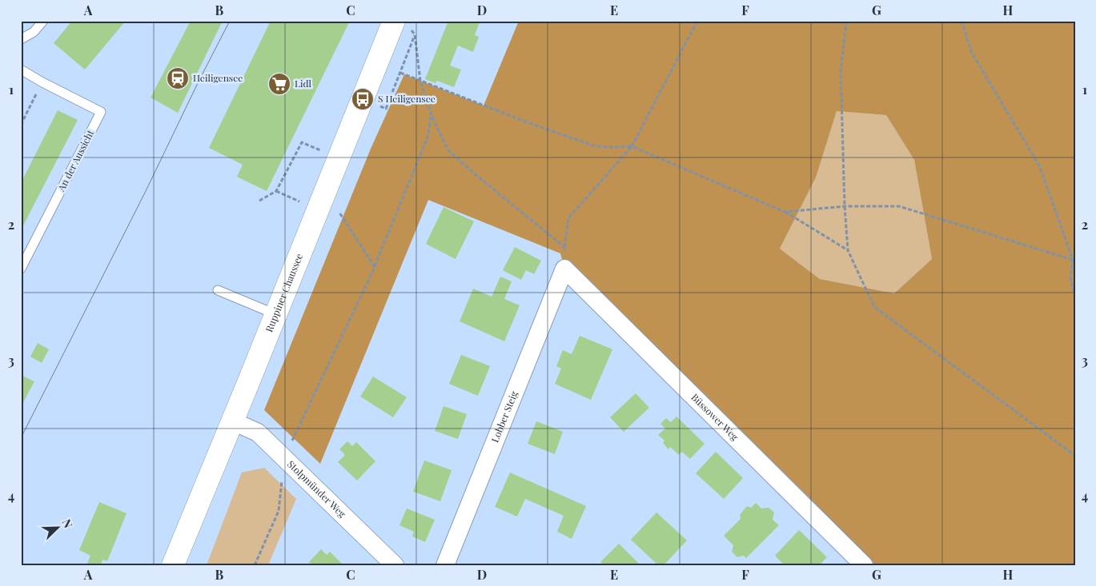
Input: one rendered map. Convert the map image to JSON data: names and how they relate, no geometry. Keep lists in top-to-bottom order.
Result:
{
  "streets": {
    "main road": ["Ruppiner Chaussee"],
    "street": ["Lobber Steig", "Büssower Weg", "Stolpmünder Weg"],
    "lane": ["An der Aussicht"]
  },
  "crossings": [
    ["Ruppiner Chaussee", "Stolpmünder Weg"],
    ["Lobber Steig", "Büssower Weg"]
  ],
  "places": {
    "station": ["Heiligensee"],
    "supermarket": ["Lidl"],
    "bus stop": ["S Heiligensee"]
  },
  "north": "top right",
  "grid": {
    "columns": [
      "A",
      "B",
      "C",
      "D",
      "E",
      "F",
      "G",
      "H"
    ],
    "rows": [
      "1",
      "2",
      "3",
      "4"
    ]
  }
}
